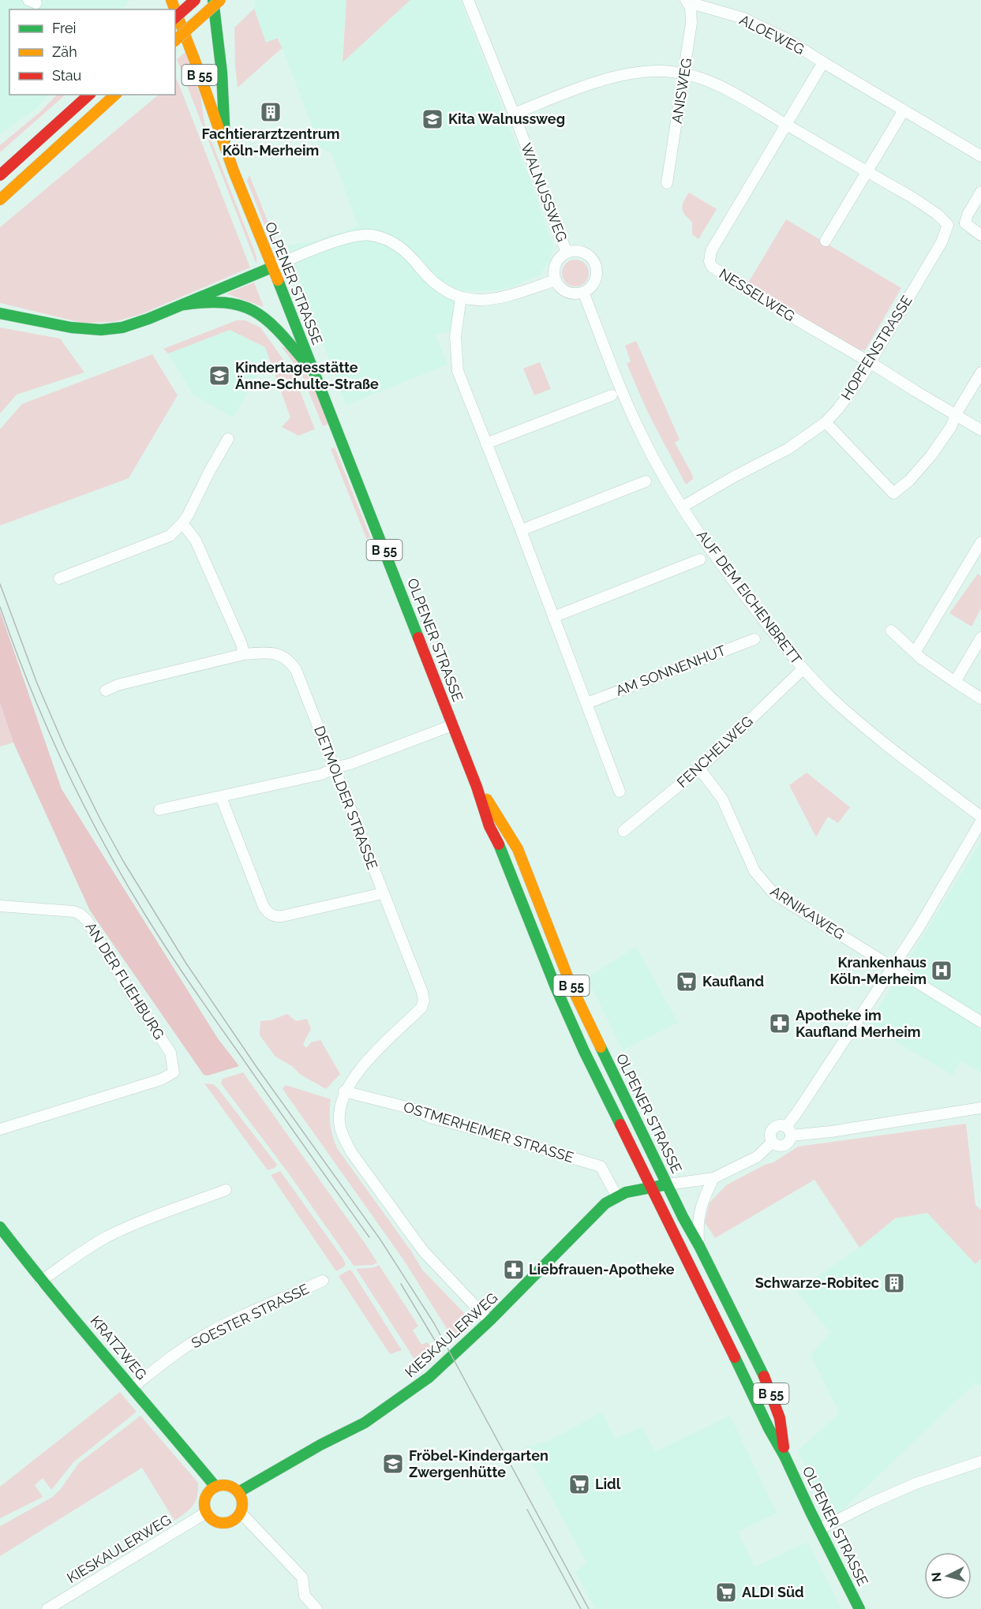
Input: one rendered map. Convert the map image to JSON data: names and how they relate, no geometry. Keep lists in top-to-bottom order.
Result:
{
  "streets": {
    "main road": [
      "B 55",
      "OLPENER STRASSE",
      "KIESKAULERWEG",
      "KRATZWEG"
    ],
    "street": [
      "ALOEWEG",
      "ANISWEG",
      "WALNUSSWEG",
      "NESSELWEG",
      "HOPFENSTRASSE",
      "AUF DEM EICHENBRETT",
      "AM SONNENHUT",
      "FENCHELWEG",
      "DETMOLDER STRASSE",
      "ARNIKAWEG",
      "AN DER FLIEHBURG",
      "OSTMERHEIMER STRASSE",
      "SOESTER STRASSE"
    ]
  },
  "crossings": [
    ["ALOEWEG", "ANISWEG"],
    ["B 55", "OLPENER STRASSE"],
    ["WALNUSSWEG", "AUF DEM EICHENBRETT"],
    ["OLPENER STRASSE", "KIESKAULERWEG"],
    ["NESSELWEG", "HOPFENSTRASSE"],
    ["HOPFENSTRASSE", "AUF DEM EICHENBRETT"],
    ["AUF DEM EICHENBRETT", "FENCHELWEG"],
    ["FENCHELWEG", "ARNIKAWEG"],
    ["DETMOLDER STRASSE", "OSTMERHEIMER STRASSE"],
    ["OSTMERHEIMER STRASSE", "KIESKAULERWEG"],
    ["SOESTER STRASSE", "KRATZWEG"],
    ["KIESKAULERWEG", "KRATZWEG"]
  ],
  "places": {
    "building": ["Fachtierarztzentrum Köln-Merheim", "Schwarze-Robitec"],
    "school or university": ["Kita Walnussweg", "Kindertagesstätte Änne-Schulte-Straße", "Fröbel-Kindergarten Zwergenhütte"],
    "hospital": ["Krankenhaus Köln-Merheim"],
    "supermarket": ["Kaufland", "Lidl", "ALDI Süd"],
    "pharmacy": ["Apotheke im Kaufland Merheim", "Liebfrauen-Apotheke"]
  },
  "legend": ["Frei", "Zäh", "Stau"],
  "north": "left"
}
